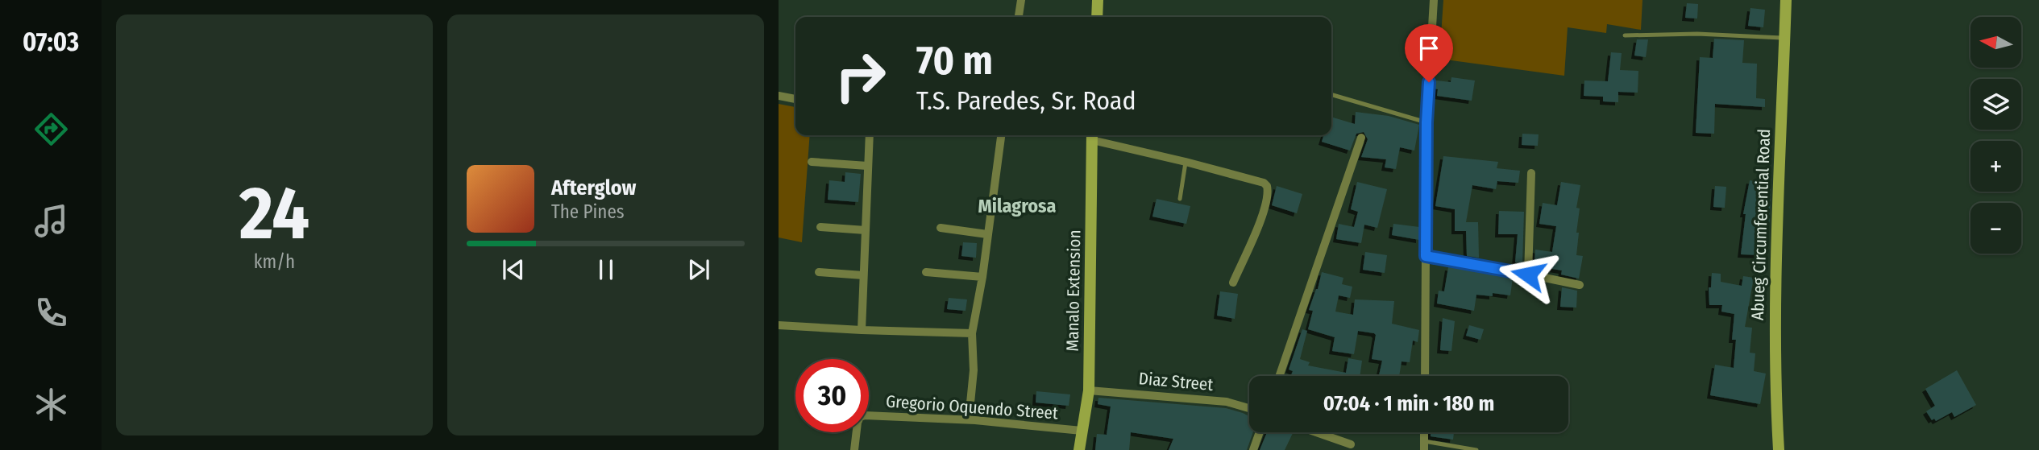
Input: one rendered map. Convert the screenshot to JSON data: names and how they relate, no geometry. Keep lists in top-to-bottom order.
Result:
{
  "streets": {
    "street": [
      "Abueg Circumferential Road",
      "Manalo Extension",
      "Diaz Street",
      "Gregorio Oquendo Street"
    ]
  },
  "crossings": [
    ["Manalo Extension", "Diaz Street"],
    ["Manalo Extension", "Gregorio Oquendo Street"]
  ],
  "districts": ["Milagrosa"],
  "north": "left",
  "page": {
    "tabs": "07:03",
    "tile": ["24", "km/h"],
    "map_buttons": ["+", "−"],
    "turn": ["70 m", "T.S. Paredes, Sr. Road"],
    "song": ["Afterglow", "The Pines"],
    "limit": "30",
    "trip": "07:04 · 1 min · 180 m"
  }
}
